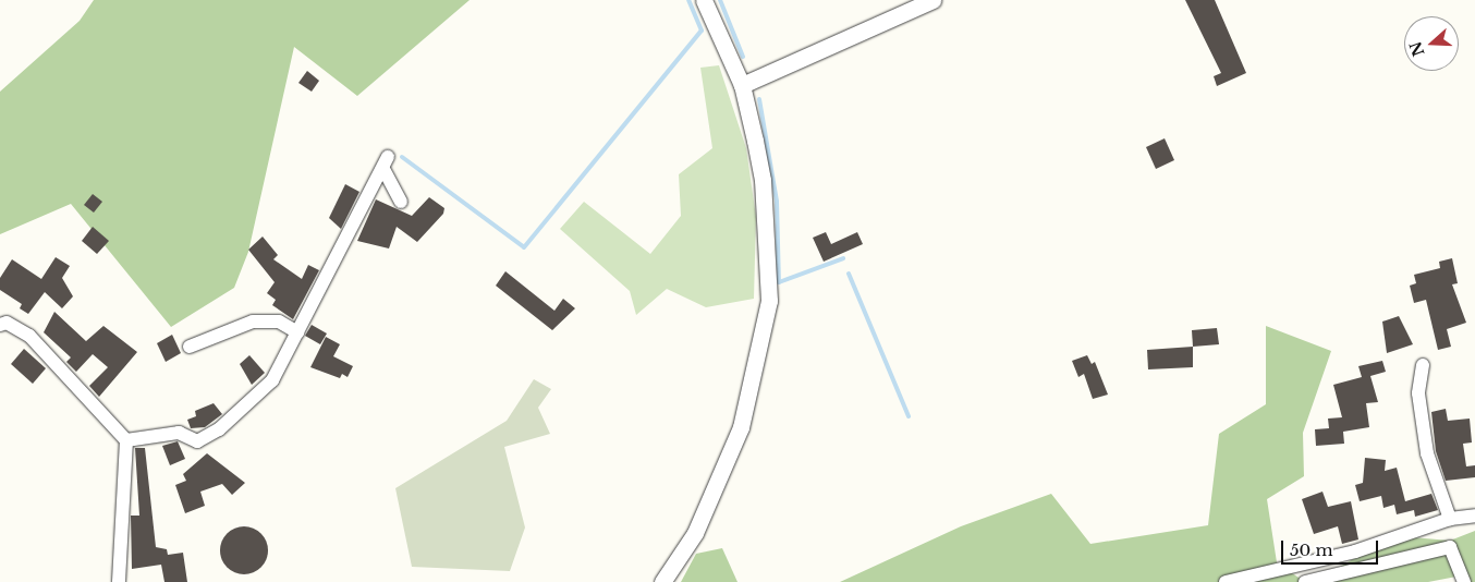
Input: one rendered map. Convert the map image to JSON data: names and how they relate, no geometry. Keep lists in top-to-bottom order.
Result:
{
  "scale_bar": "50 m",
  "north": "left"
}
